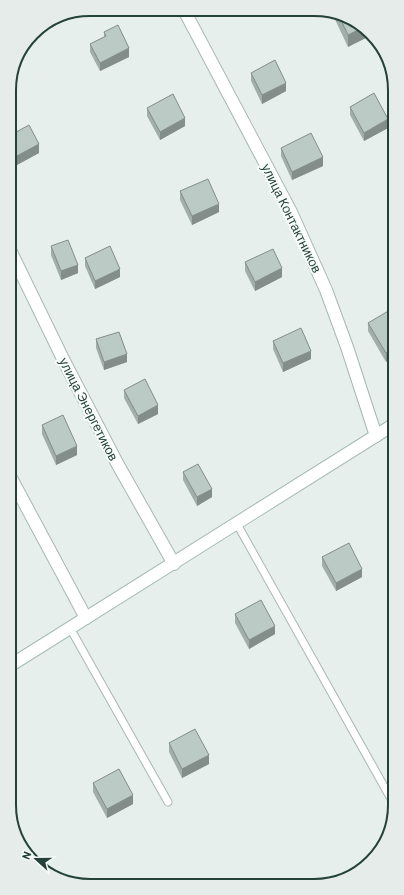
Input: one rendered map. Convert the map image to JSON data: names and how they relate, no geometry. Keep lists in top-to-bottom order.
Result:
{
  "streets": {
    "street": ["улица Контактников", "улица Энергетиков"]
  },
  "north": "left"
}
